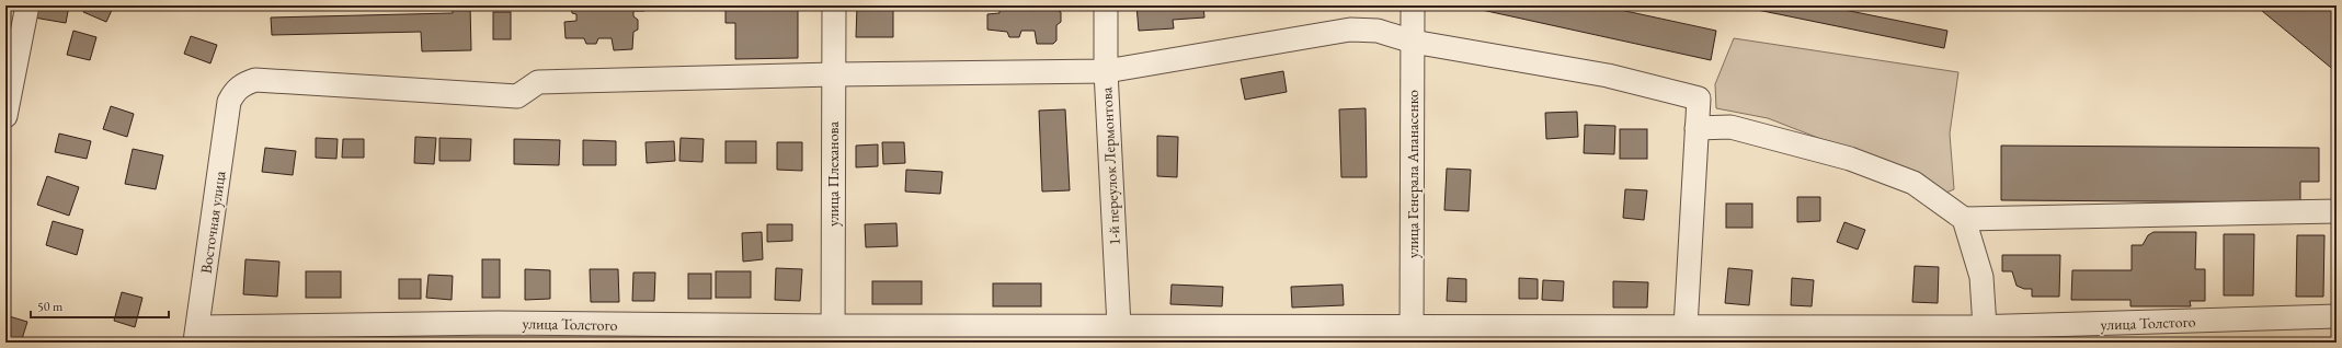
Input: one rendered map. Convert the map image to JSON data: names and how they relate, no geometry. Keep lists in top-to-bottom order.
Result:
{
  "streets": {
    "street": [
      "1-й переулок Лермонтова",
      "улица Плеханова",
      "улица Генерала Апанасенко",
      "Восточная улица",
      "улица Толстого"
    ]
  },
  "crossings": [
    ["1-й переулок Лермонтова", "улица Толстого"],
    ["улица Плеханова", "Восточная улица"],
    ["улица Плеханова", "улица Толстого"],
    ["улица Генерала Апанасенко", "улица Толстого"],
    ["Восточная улица", "улица Толстого"]
  ],
  "scale_bar": "50 m"
}
